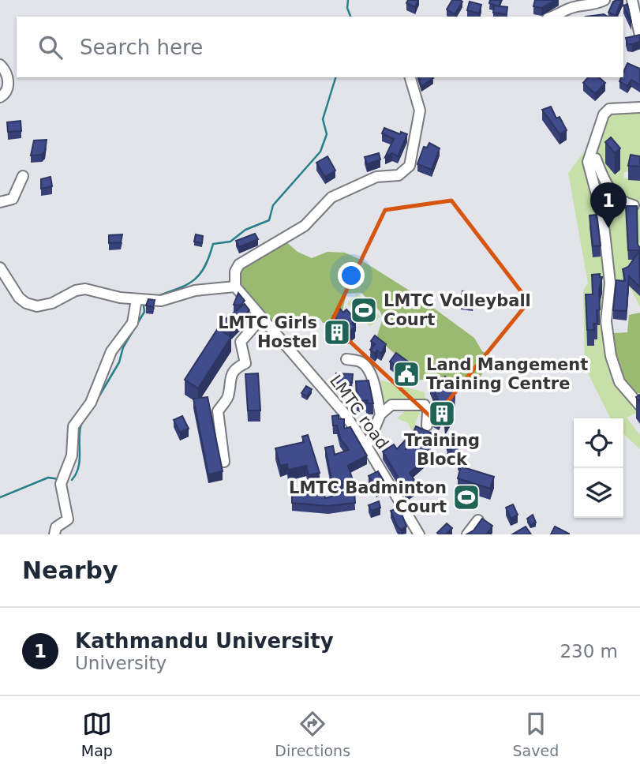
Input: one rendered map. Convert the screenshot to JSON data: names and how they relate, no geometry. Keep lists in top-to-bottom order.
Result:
{
  "streets": {
    "street": ["LMTC road"]
  },
  "places": {
    "sports": ["LMTC Volleyball Court", "LMTC Badminton Court"],
    "building": ["LMTC Girls Hostel", "Training Block"],
    "public building": ["Land Mangement Training Centre"]
  },
  "page": {
    "search": "Search here",
    "pins": "1",
    "heading": "Nearby",
    "list": [
      {
        "mark": "1",
        "name": "Kathmandu University",
        "note": "University",
        "value": "230 m"
      }
    ],
    "nav": ["Map", "Directions", "Saved"]
  }
}
